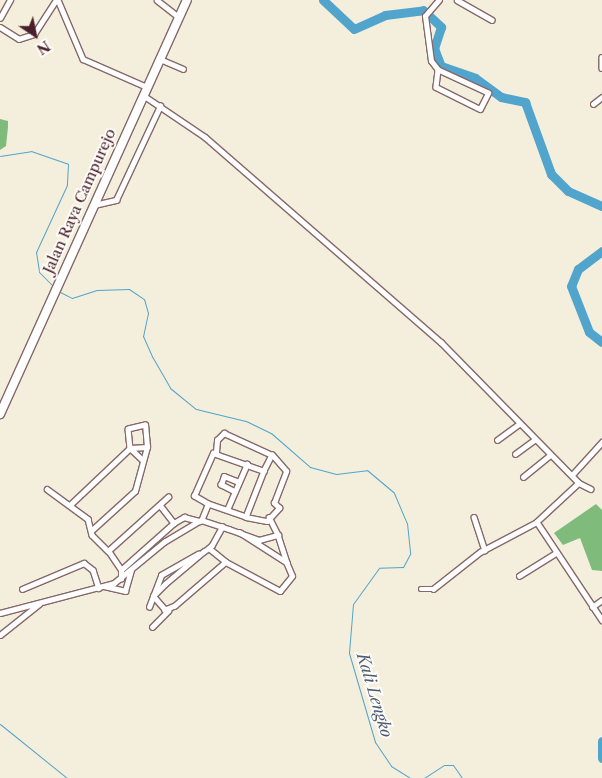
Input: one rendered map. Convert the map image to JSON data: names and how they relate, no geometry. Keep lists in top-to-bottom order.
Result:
{
  "streets": {
    "main road": ["Jalan Raya Campurejo"]
  },
  "water": ["Kali Lengko"],
  "north": "bottom right"
}
